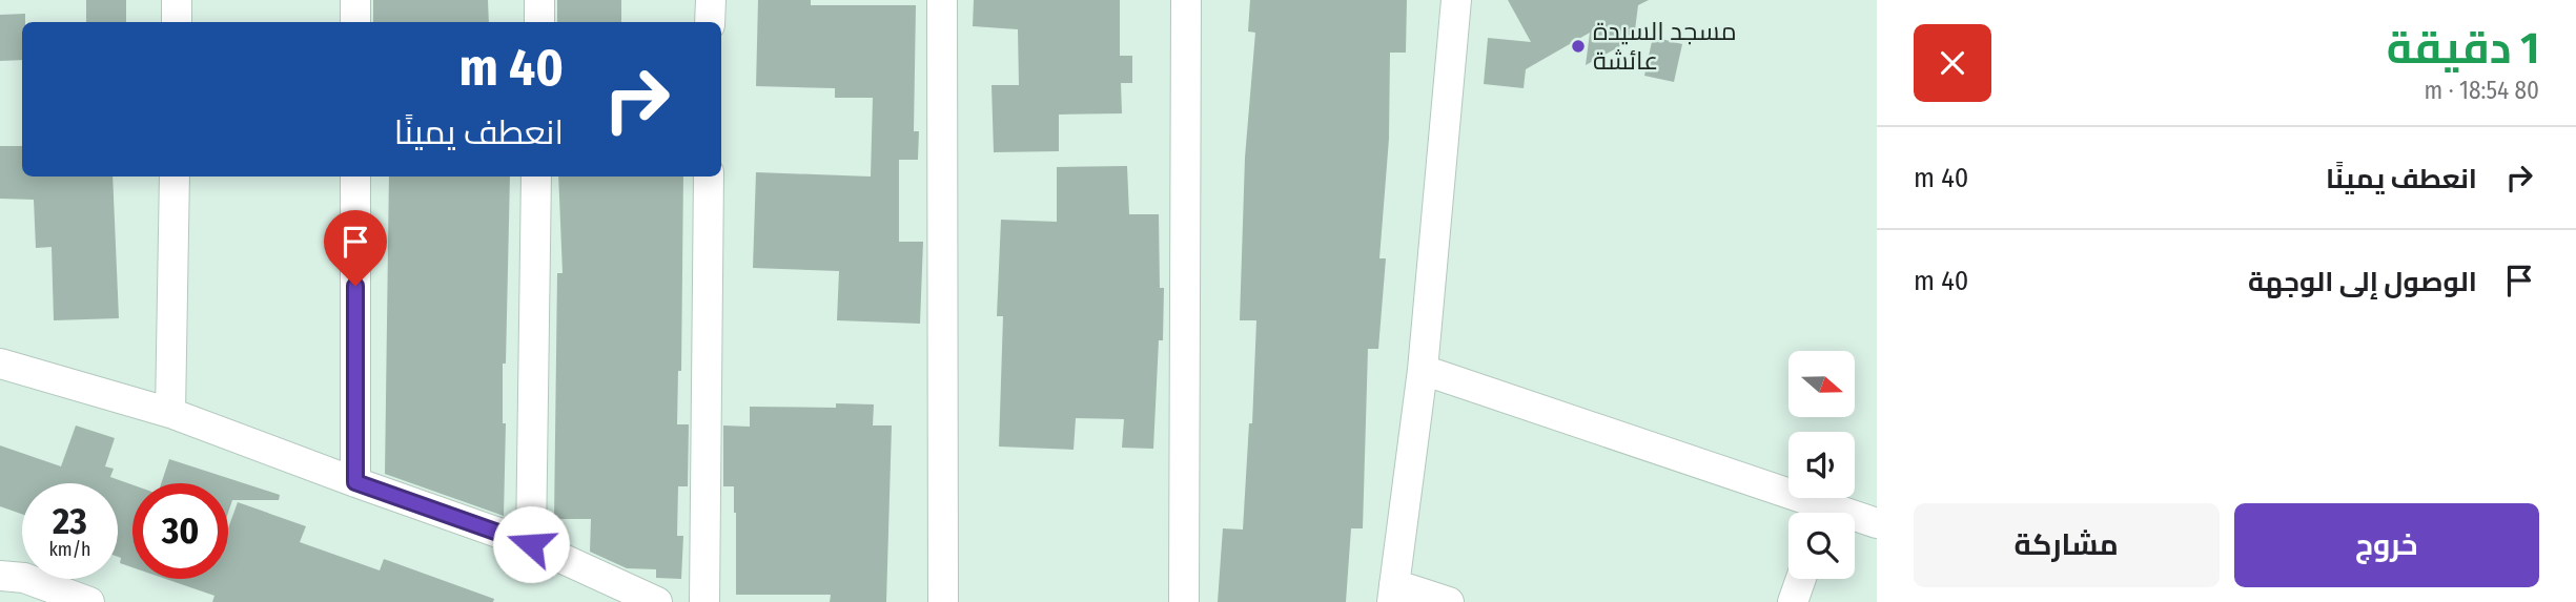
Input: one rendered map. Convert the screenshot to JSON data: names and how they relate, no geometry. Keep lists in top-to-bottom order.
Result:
{
  "places": ["مسجد السيدة عائشة"],
  "north": "right",
  "page": {
    "heading": ["1 دقيقة", "80 m · 18:54"],
    "turn": ["40 m", "انعطف يمينًا"],
    "list": [
      {
        "name": "انعطف يمينًا",
        "value": "40 m"
      },
      {
        "name": "الوصول إلى الوجهة",
        "value": "40 m"
      }
    ],
    "speed": "23 km/h",
    "limit": "30",
    "buttons": ["خروج", "مشاركة"]
  }
}
